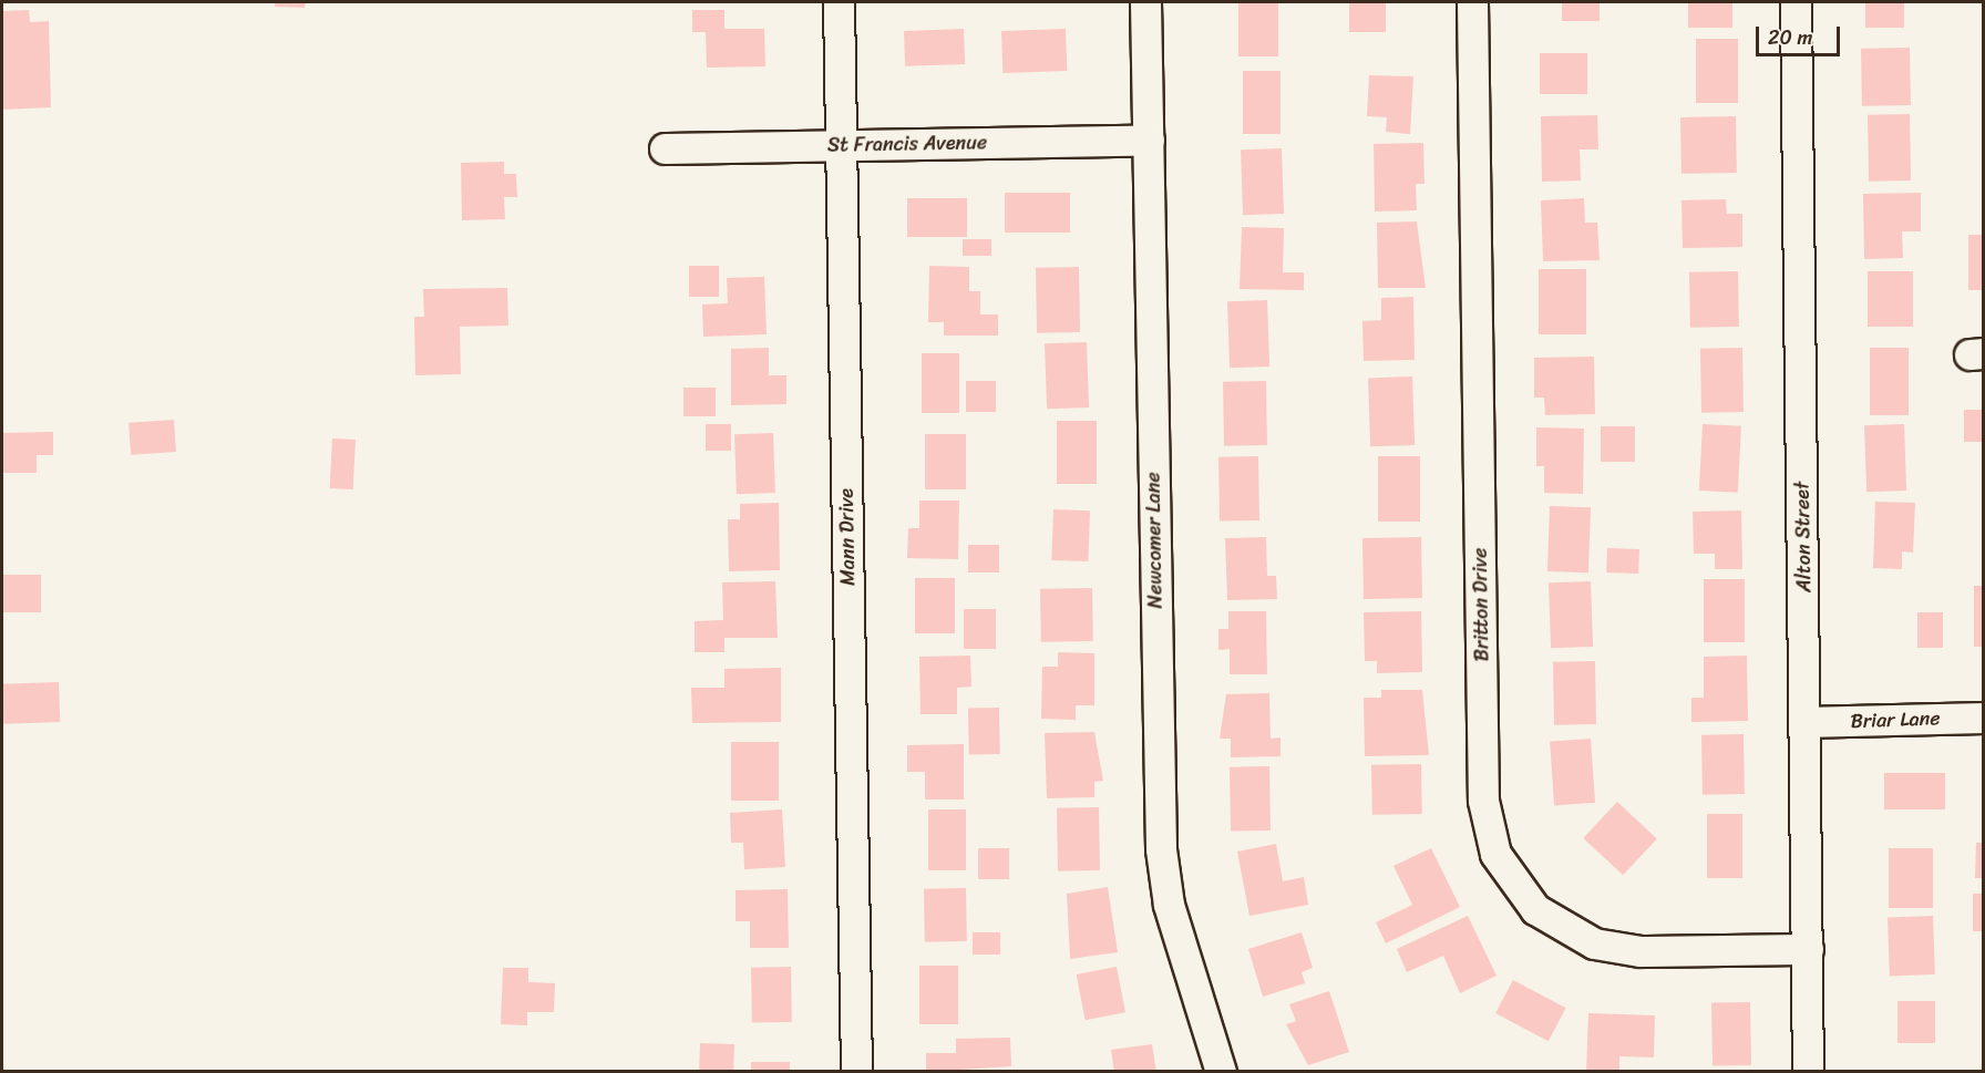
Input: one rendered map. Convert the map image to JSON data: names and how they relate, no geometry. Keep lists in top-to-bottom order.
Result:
{
  "streets": {
    "street": [
      "St Francis Avenue",
      "Mann Drive",
      "Alton Street",
      "Newcomer Lane",
      "Britton Drive",
      "Briar Lane"
    ]
  },
  "crossings": [
    ["St Francis Avenue", "Mann Drive"],
    ["St Francis Avenue", "Newcomer Lane"],
    ["Alton Street", "Britton Drive"],
    ["Alton Street", "Briar Lane"]
  ],
  "scale_bar": "20 m"
}
